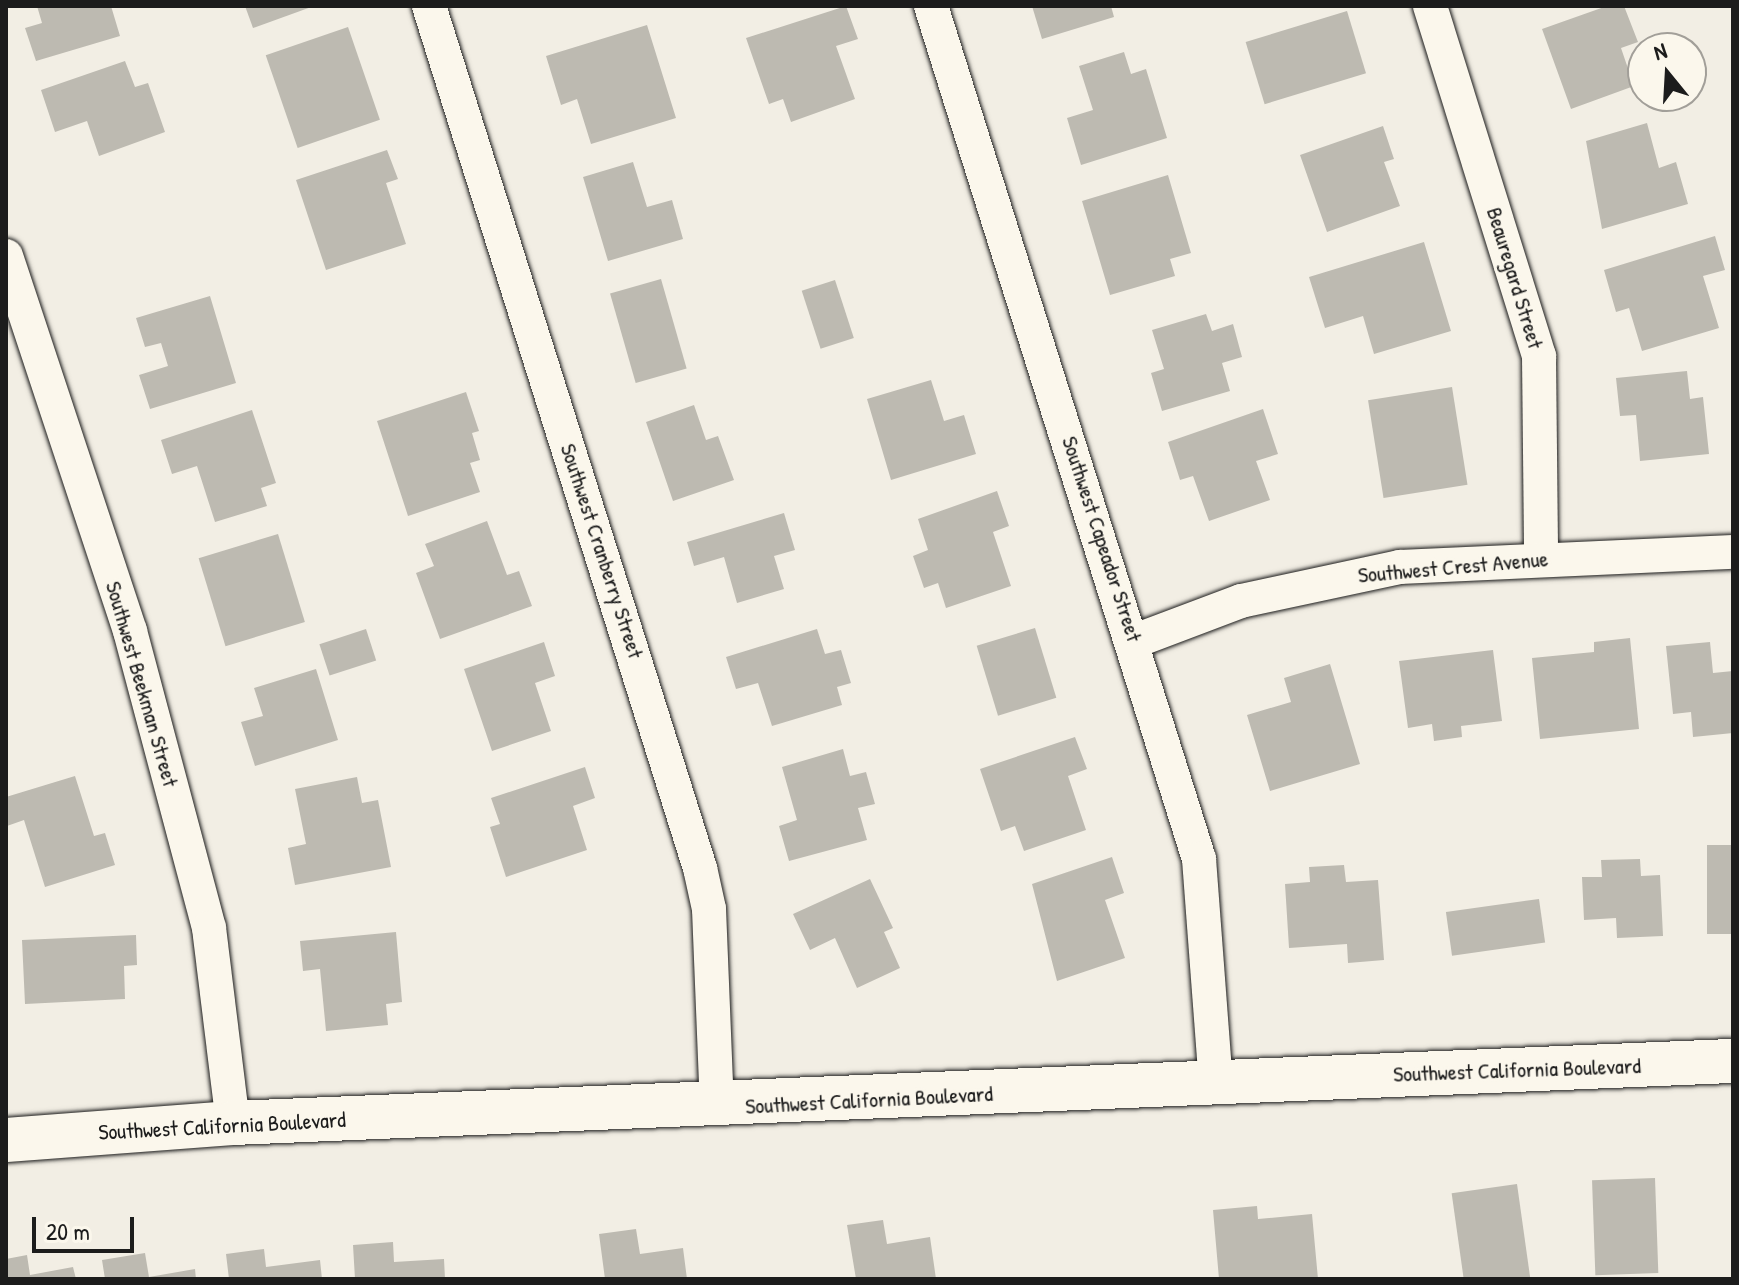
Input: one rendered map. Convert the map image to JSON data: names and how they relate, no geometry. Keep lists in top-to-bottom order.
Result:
{
  "streets": {
    "street": [
      "Beauregard Street",
      "Southwest Capeador Street",
      "Southwest Cranberry Street",
      "Southwest Crest Avenue",
      "Southwest Beekman Street",
      "Southwest California Boulevard"
    ]
  },
  "crossings": [
    ["Beauregard Street", "Southwest Crest Avenue"],
    ["Southwest Capeador Street", "Southwest Crest Avenue"],
    ["Southwest Capeador Street", "Southwest California Boulevard"],
    ["Southwest Cranberry Street", "Southwest California Boulevard"],
    ["Southwest Beekman Street", "Southwest California Boulevard"]
  ],
  "scale_bar": "20 m",
  "north": "top"
}
